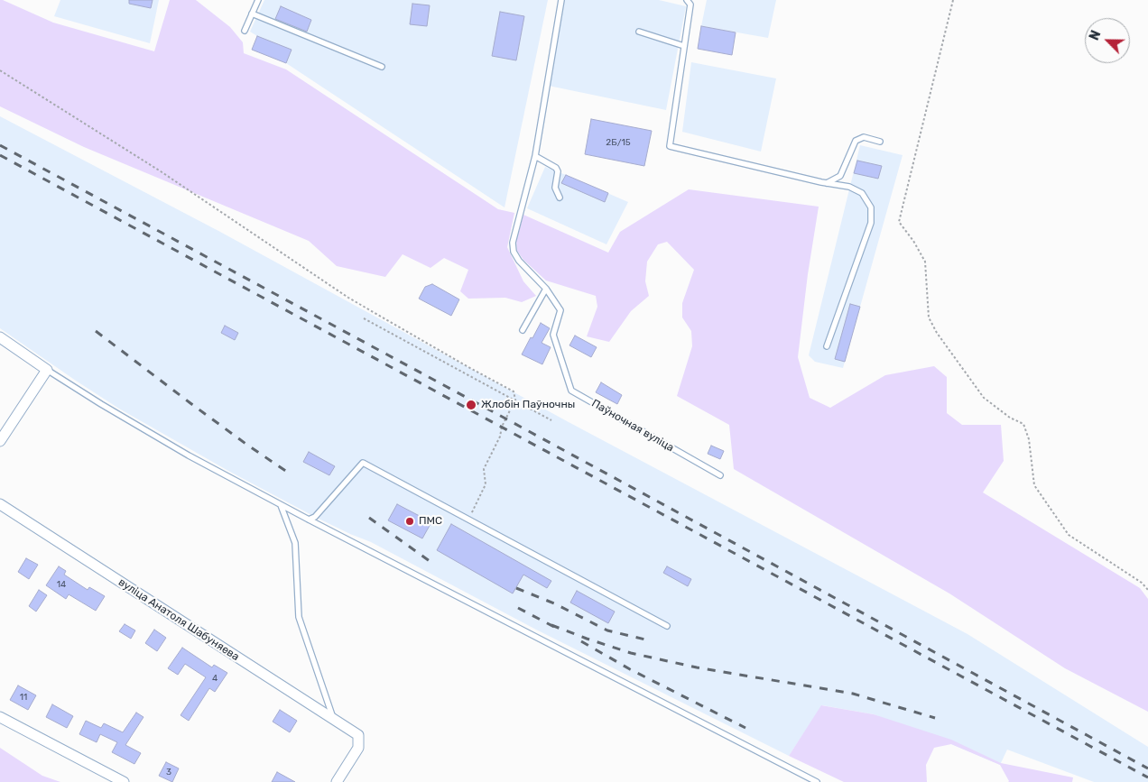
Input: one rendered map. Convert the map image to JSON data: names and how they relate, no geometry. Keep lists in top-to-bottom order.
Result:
{
  "streets": {
    "street": ["вуліца Анатоля Шабуняева"],
    "lane": ["Паўночная вуліца"]
  },
  "places": ["Жлобін Паўночны", "ПМС"],
  "house_numbers": [
    "2Б/15",
    "14",
    "4",
    "11",
    "3"
  ],
  "north": "top left"
}
